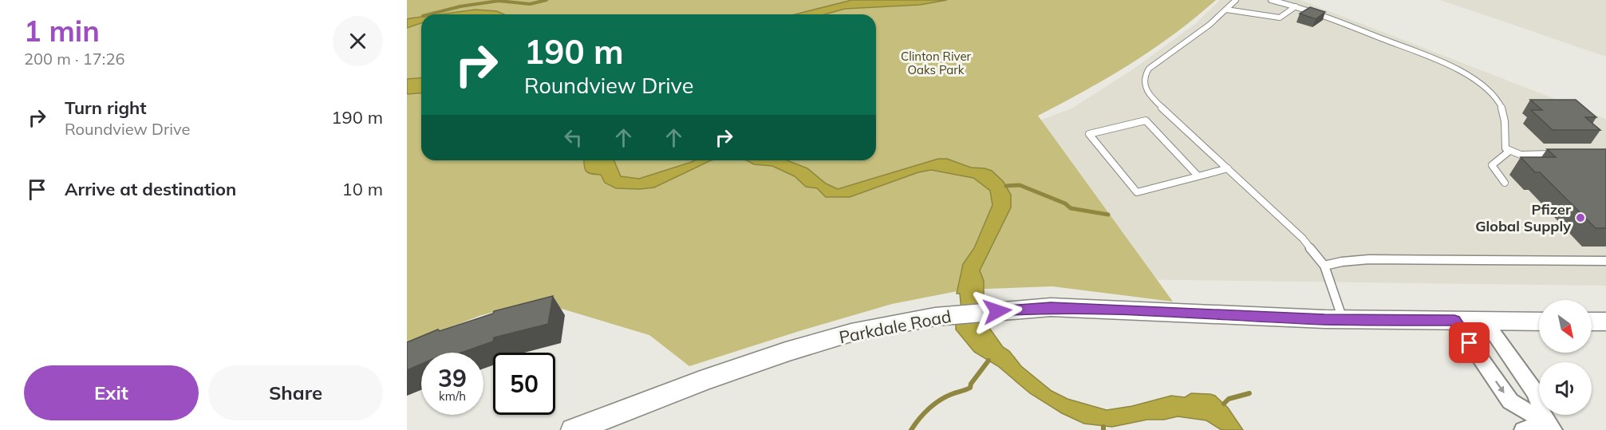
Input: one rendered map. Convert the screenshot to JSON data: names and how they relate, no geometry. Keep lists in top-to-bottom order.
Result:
{
  "streets": {
    "main road": ["Parkdale Road"]
  },
  "parks": ["Clinton River Oaks Park"],
  "places": ["Pfizer Global Supply"],
  "north": "bottom right",
  "page": {
    "heading": ["1 min", "200 m · 17:26"],
    "turn": ["190 m", "Roundview Drive"],
    "list": [
      {
        "name": "Turn right",
        "note": "Roundview Drive",
        "value": "190 m"
      },
      {
        "name": "Arrive at destination",
        "value": "10 m"
      }
    ],
    "speed": "39 km/h",
    "limit": "50",
    "buttons": ["Exit", "Share"]
  }
}
